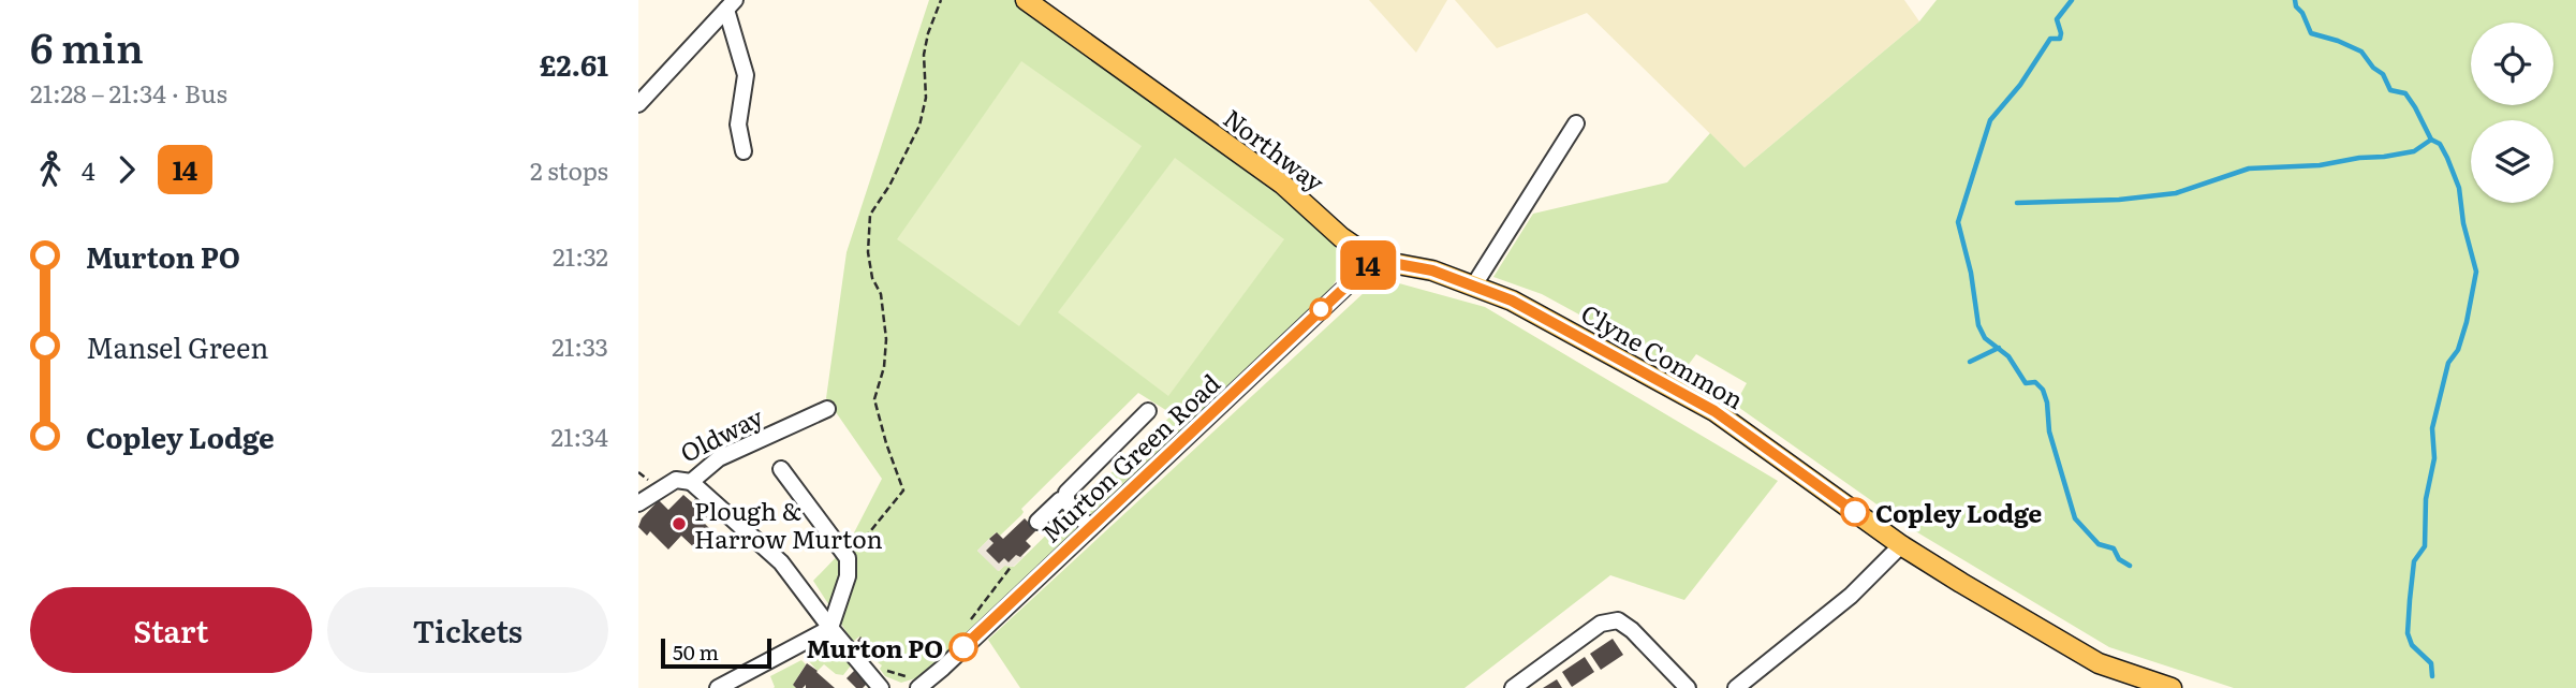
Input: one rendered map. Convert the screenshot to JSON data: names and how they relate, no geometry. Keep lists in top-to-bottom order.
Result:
{
  "streets": {
    "main road": ["Northway", "Clyne Common"],
    "street": ["Oldway", "Murton Green Road"]
  },
  "crossings": [
    ["Northway", "Clyne Common"],
    ["Northway", "Murton Green Road"]
  ],
  "places": ["Copley Lodge", "Plough & Harrow Murton", "Murton PO"],
  "lines": ["bus line 14"],
  "scale_bar": "50 m",
  "page": {
    "heading": ["6 min", "21:28 – 21:34 · Bus", "£2.61"],
    "on_map": "14",
    "legs": ["4", "14", "2 stops"],
    "list": [
      {
        "name": "Murton PO",
        "value": "21:32"
      },
      {
        "name": "Mansel Green",
        "value": "21:33"
      },
      {
        "name": "Copley Lodge",
        "value": "21:34"
      }
    ],
    "buttons": ["Start", "Tickets"],
    "scale": "50 m"
  }
}
